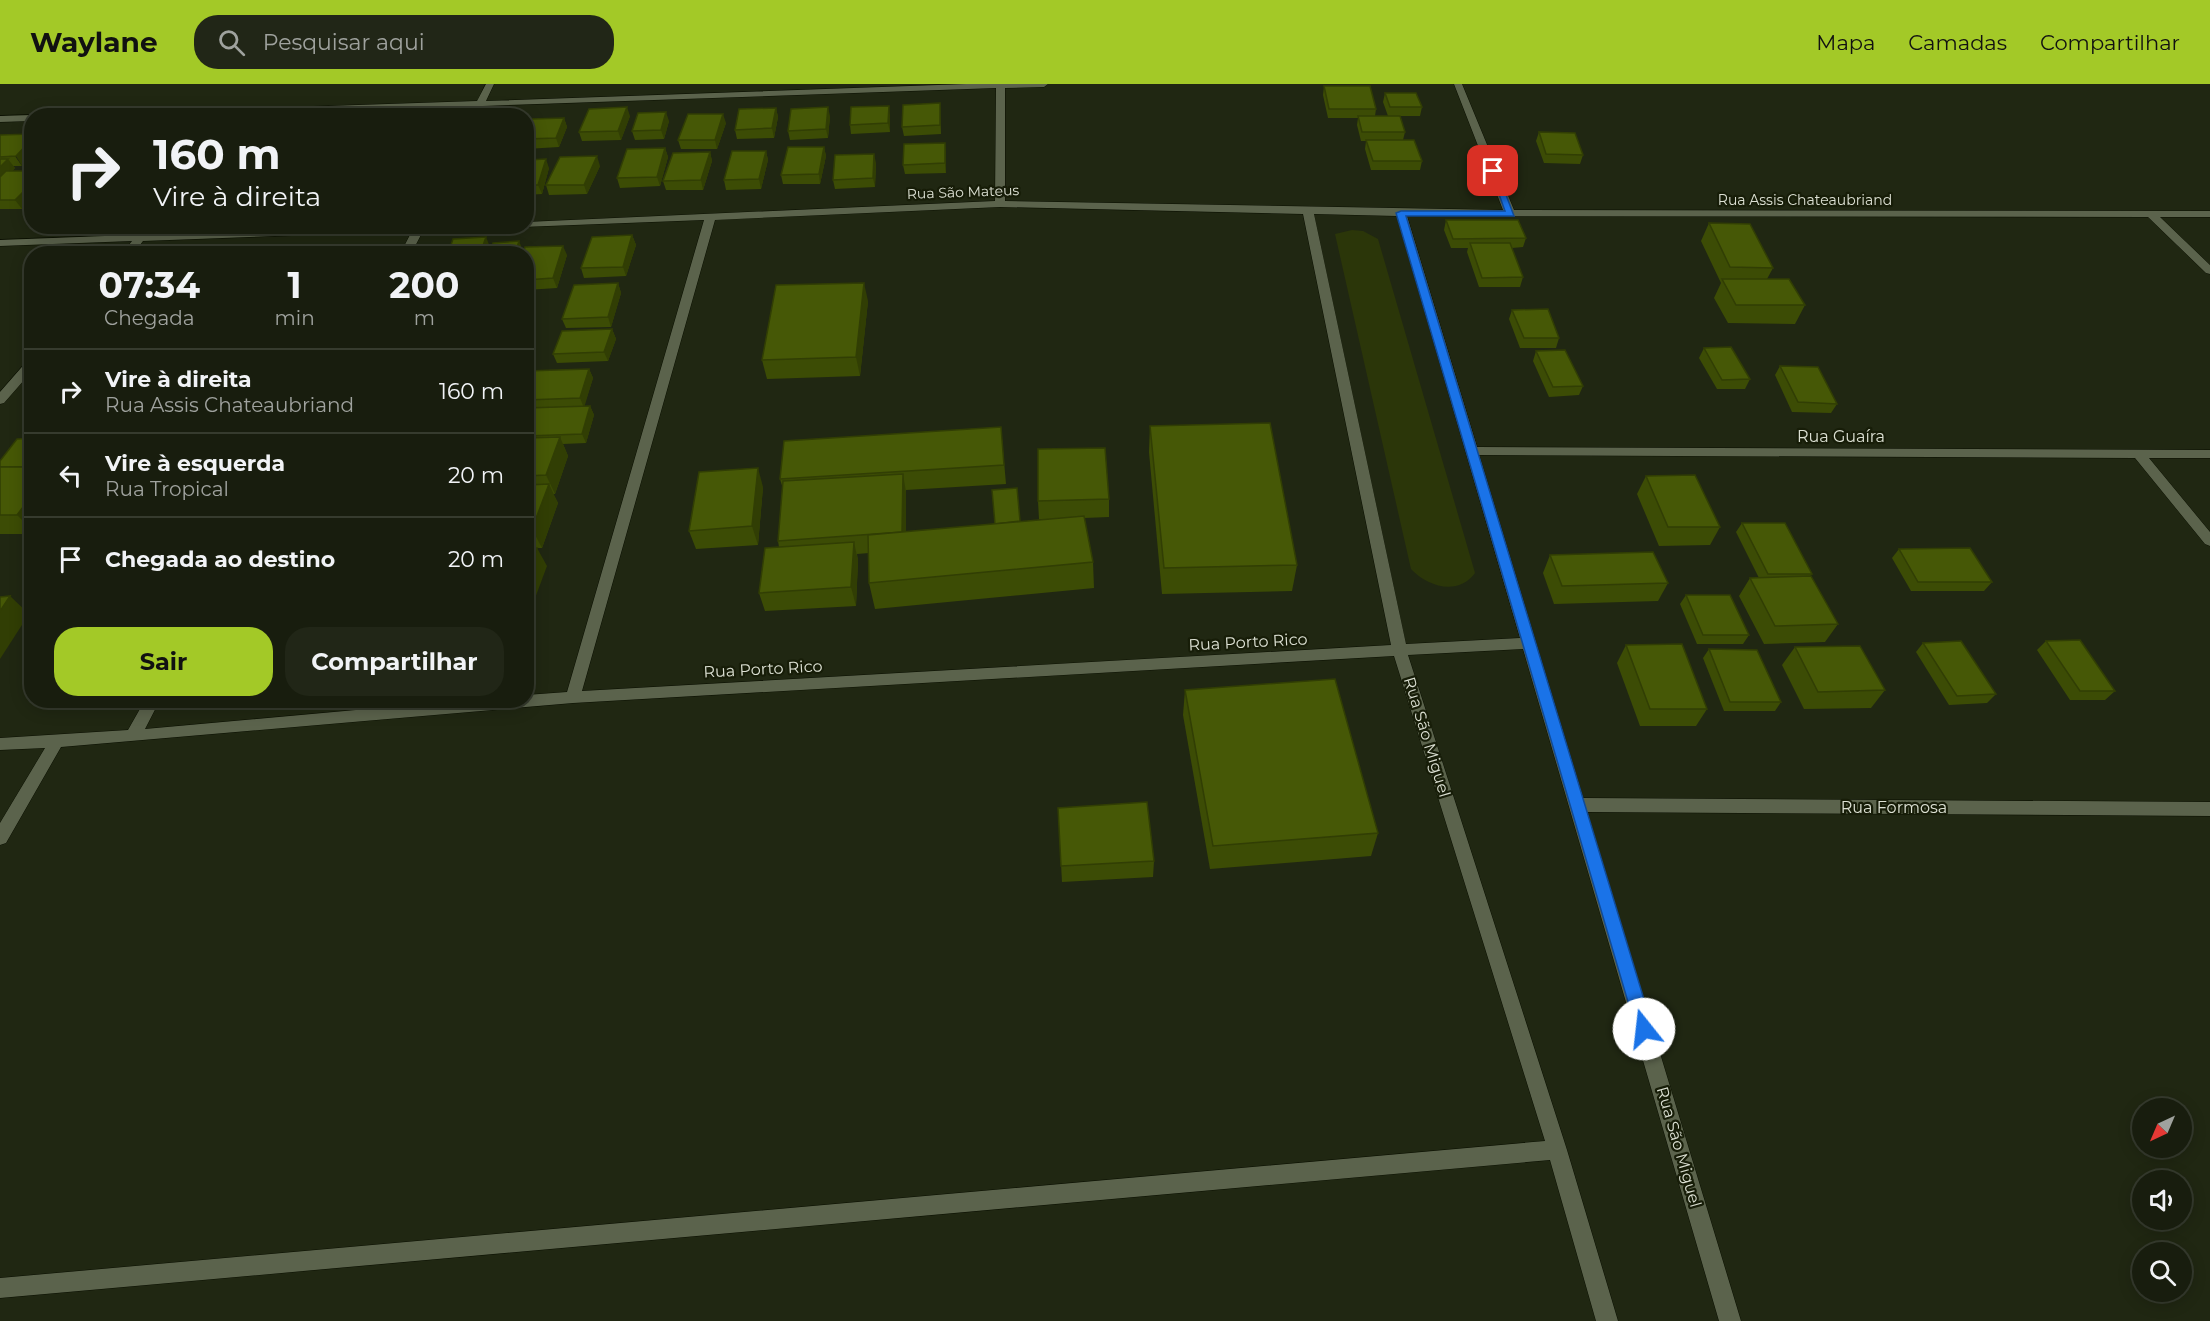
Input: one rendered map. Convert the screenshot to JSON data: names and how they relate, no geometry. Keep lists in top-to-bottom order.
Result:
{
  "streets": {
    "street": [
      "Rua São Mateus",
      "Rua Assis Chateaubriand",
      "Rua Guaíra",
      "Rua Porto Rico",
      "Rua São Miguel",
      "Rua Formosa"
    ]
  },
  "crossings": [
    ["Rua São Mateus", "Rua Assis Chateaubriand"],
    ["Rua São Mateus", "Rua São Miguel"],
    ["Rua Assis Chateaubriand", "Rua São Miguel"],
    ["Rua Guaíra", "Rua São Miguel"],
    ["Rua Porto Rico", "Rua São Miguel"],
    ["Rua São Miguel", "Rua Formosa"]
  ],
  "north": "bottom left",
  "page": {
    "header": "Waylane",
    "search": "Pesquisar aqui",
    "nav": ["Mapa", "Camadas", "Compartilhar"],
    "turn": ["160 m", "Vire à direita"],
    "eta": [
      "07:34",
      "Chegada",
      "1",
      "min",
      "200",
      "m"
    ],
    "list": [
      {
        "name": "Vire à direita",
        "note": "Rua Assis Chateaubriand",
        "value": "160 m"
      },
      {
        "name": "Vire à esquerda",
        "note": "Rua Tropical",
        "value": "20 m"
      },
      {
        "name": "Chegada ao destino",
        "value": "20 m"
      }
    ],
    "buttons": ["Sair", "Compartilhar"]
  }
}
